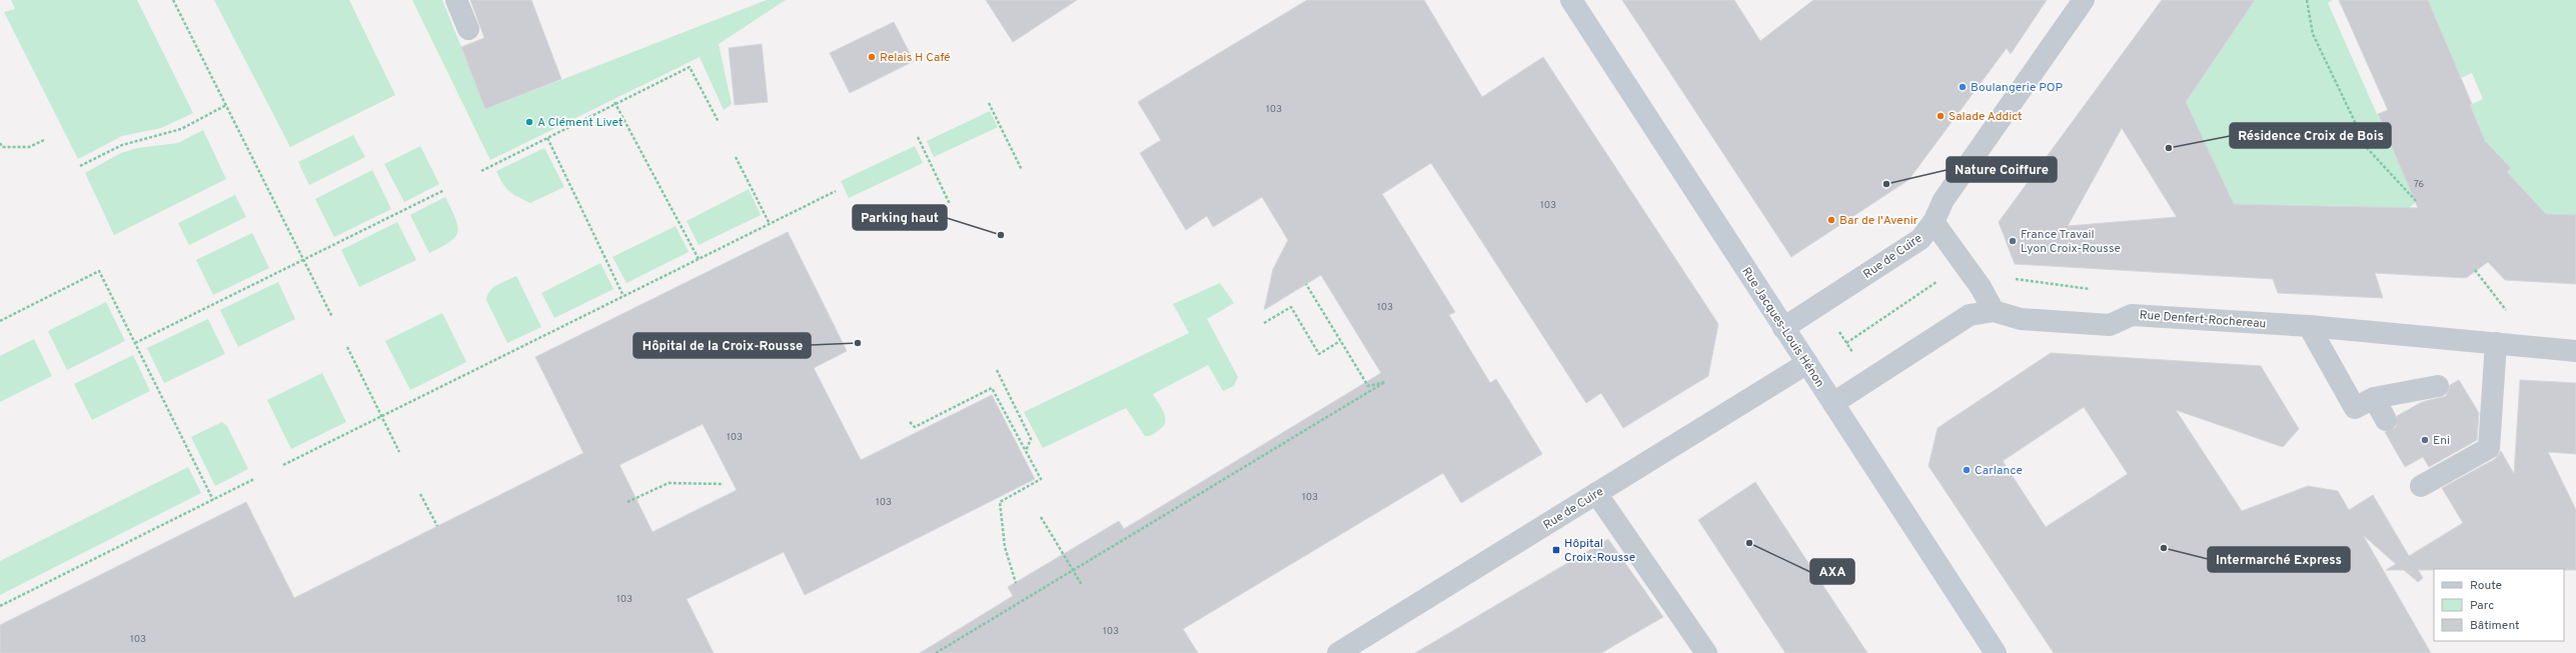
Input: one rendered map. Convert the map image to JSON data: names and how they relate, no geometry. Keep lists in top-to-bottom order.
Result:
{
  "streets": {
    "street": ["Rue de Cuire", "Rue Denfert-Rochereau", "Rue Jacques-Louis Hénon"]
  },
  "crossings": [
    ["Rue de Cuire", "Rue Jacques-Louis Hénon"],
    ["Rue Denfert-Rochereau", "Rue Jacques-Louis Hénon"]
  ],
  "places": {
    "other": [
      "Relais H Café",
      "Boulangerie POP",
      "Salade Addict",
      "A Clément Livet",
      "Résidence Croix de Bois",
      "Nature Coiffure",
      "Bar de l'Avenir",
      "Parking haut",
      "France Travail Lyon Croix-Rousse",
      "Hôpital de la Croix-Rousse",
      "Eni",
      "Carlance",
      "AXA",
      "Intermarché Express"
    ],
    "transit": ["Hôpital Croix-Rousse"]
  },
  "house_numbers": [
    "103",
    "76",
    "103",
    "103",
    "103",
    "103",
    "103",
    "103",
    "103",
    "103"
  ],
  "legend": ["Route", "Parc", "Bâtiment"]
}
